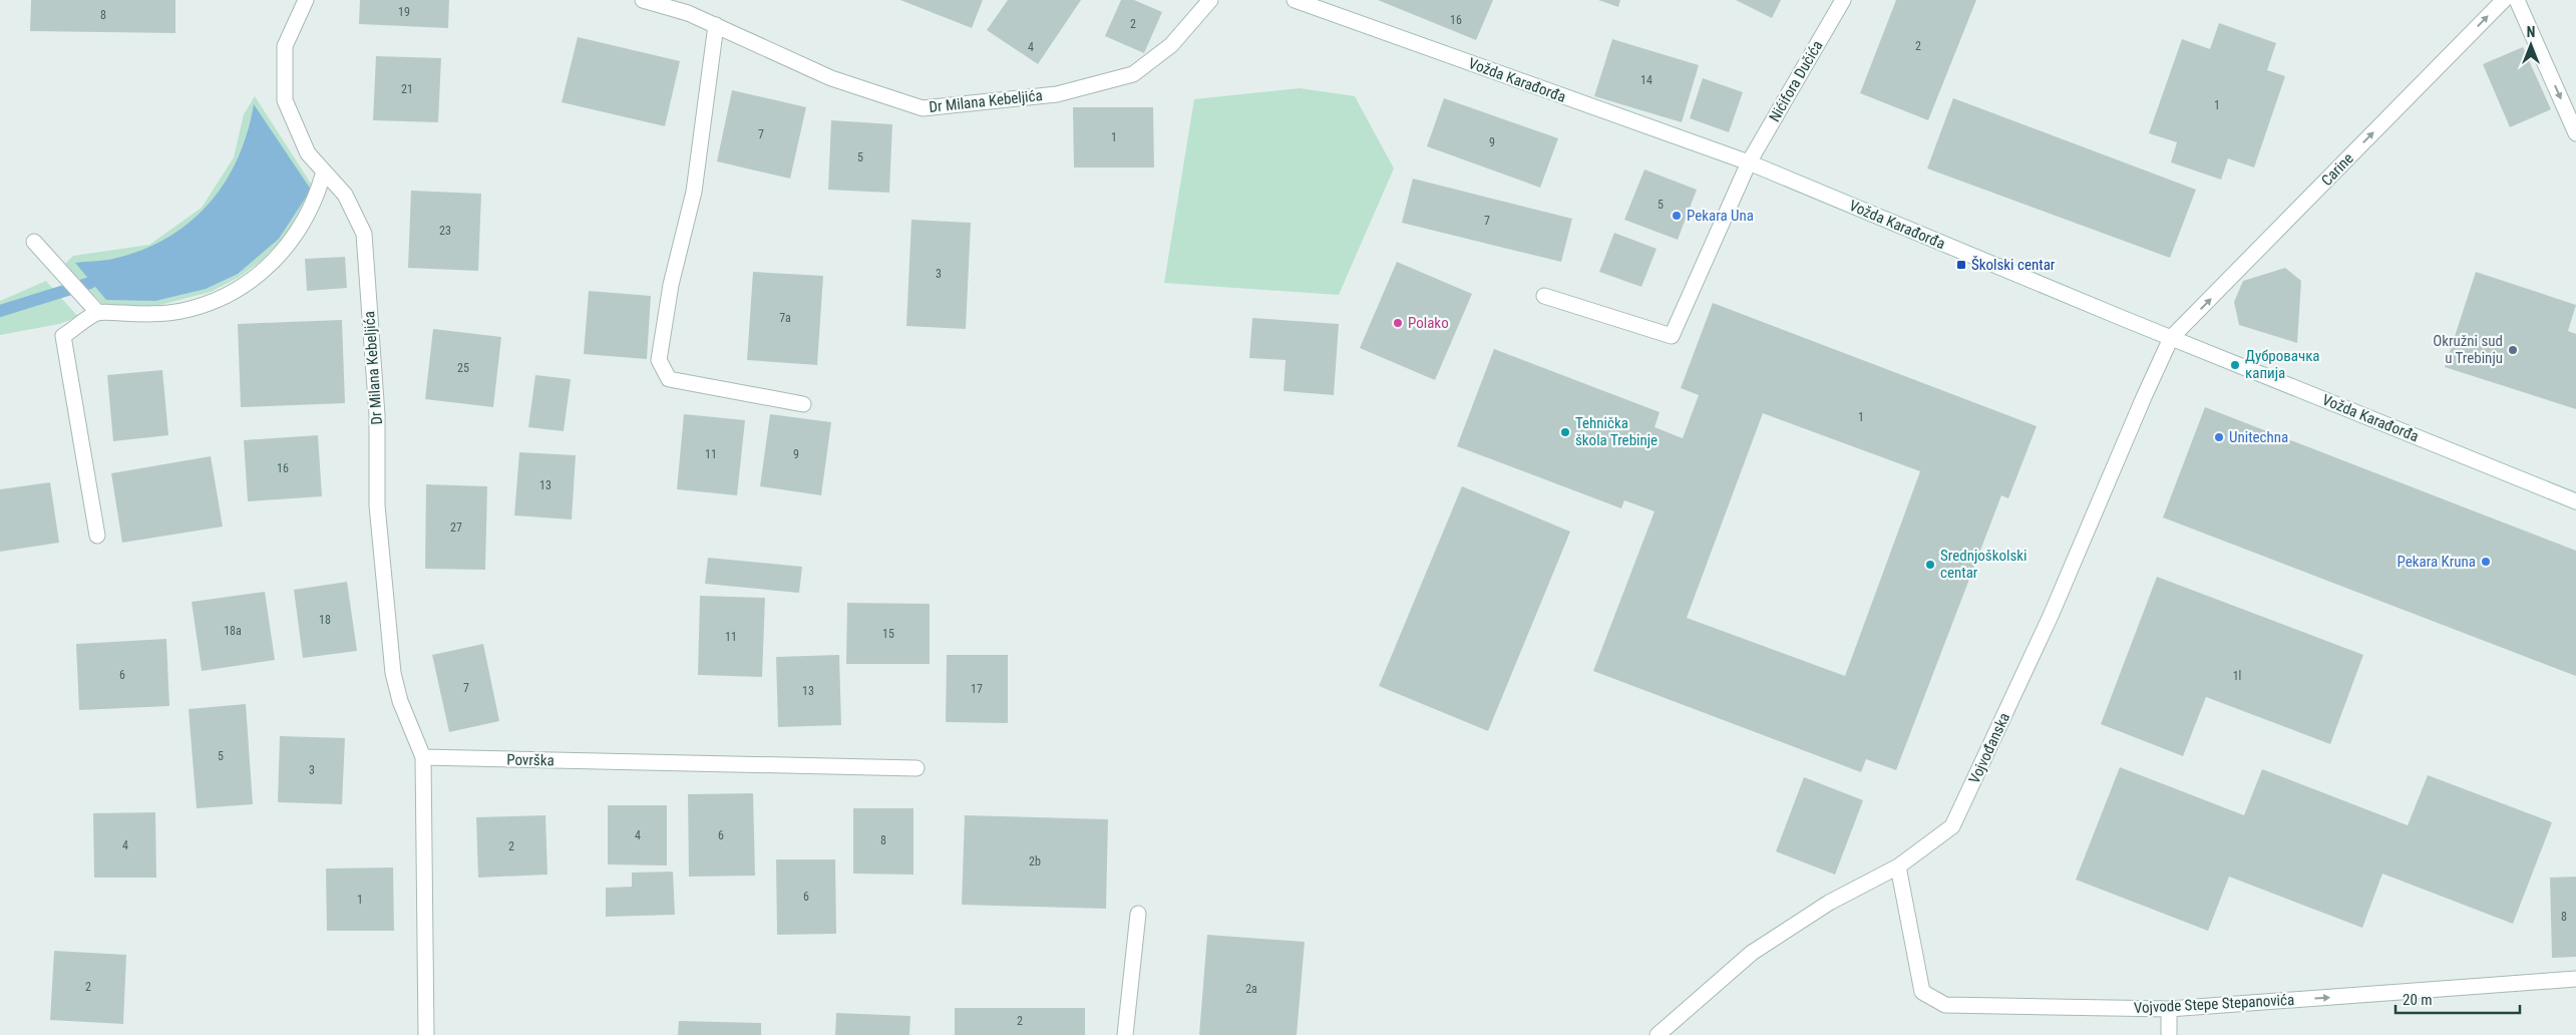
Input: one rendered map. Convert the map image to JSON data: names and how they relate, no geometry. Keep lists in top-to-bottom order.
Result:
{
  "streets": {
    "street": [
      "Vožda Karađorđa",
      "Nićifora Dučića",
      "Dr Milana Kebeljića",
      "Carine",
      "Vojvođanska",
      "Površka",
      "Vojvode Stepe Stepanovića"
    ]
  },
  "crossings": [
    ["Vožda Karađorđa", "Nićifora Dučića"],
    ["Vožda Karađorđa", "Carine"],
    ["Vožda Karađorđa", "Vojvođanska"],
    ["Dr Milana Kebeljića", "Površka"],
    ["Carine", "Vojvođanska"],
    ["Vojvođanska", "Vojvode Stepe Stepanovića"]
  ],
  "one_way": ["Carine", "Vojvode Stepe Stepanovića"],
  "places": {
    "other": [
      "Pekara Una",
      "Polako",
      "Okružni sud u Trebinju",
      "Дубровачка капија",
      "Tehnička škola Trebinje",
      "Unitechna",
      "Pekara Kruna",
      "Srednjoškolski centar"
    ],
    "transit": ["Školski centar"]
  },
  "house_numbers": [
    "19",
    "8",
    "16",
    "2",
    "2",
    "4",
    "14",
    "21",
    "1",
    "7",
    "1",
    "9",
    "5",
    "5",
    "7",
    "23",
    "3",
    "7a",
    "25",
    "1",
    "11",
    "9",
    "16",
    "13",
    "27",
    "18",
    "18a",
    "15",
    "11",
    "6",
    "1l",
    "7",
    "17",
    "13",
    "5",
    "3",
    "4",
    "6",
    "8",
    "4",
    "2",
    "2b",
    "6",
    "1",
    "8",
    "2",
    "2a",
    "2"
  ],
  "scale_bar": "20 m",
  "north": "top"
}
